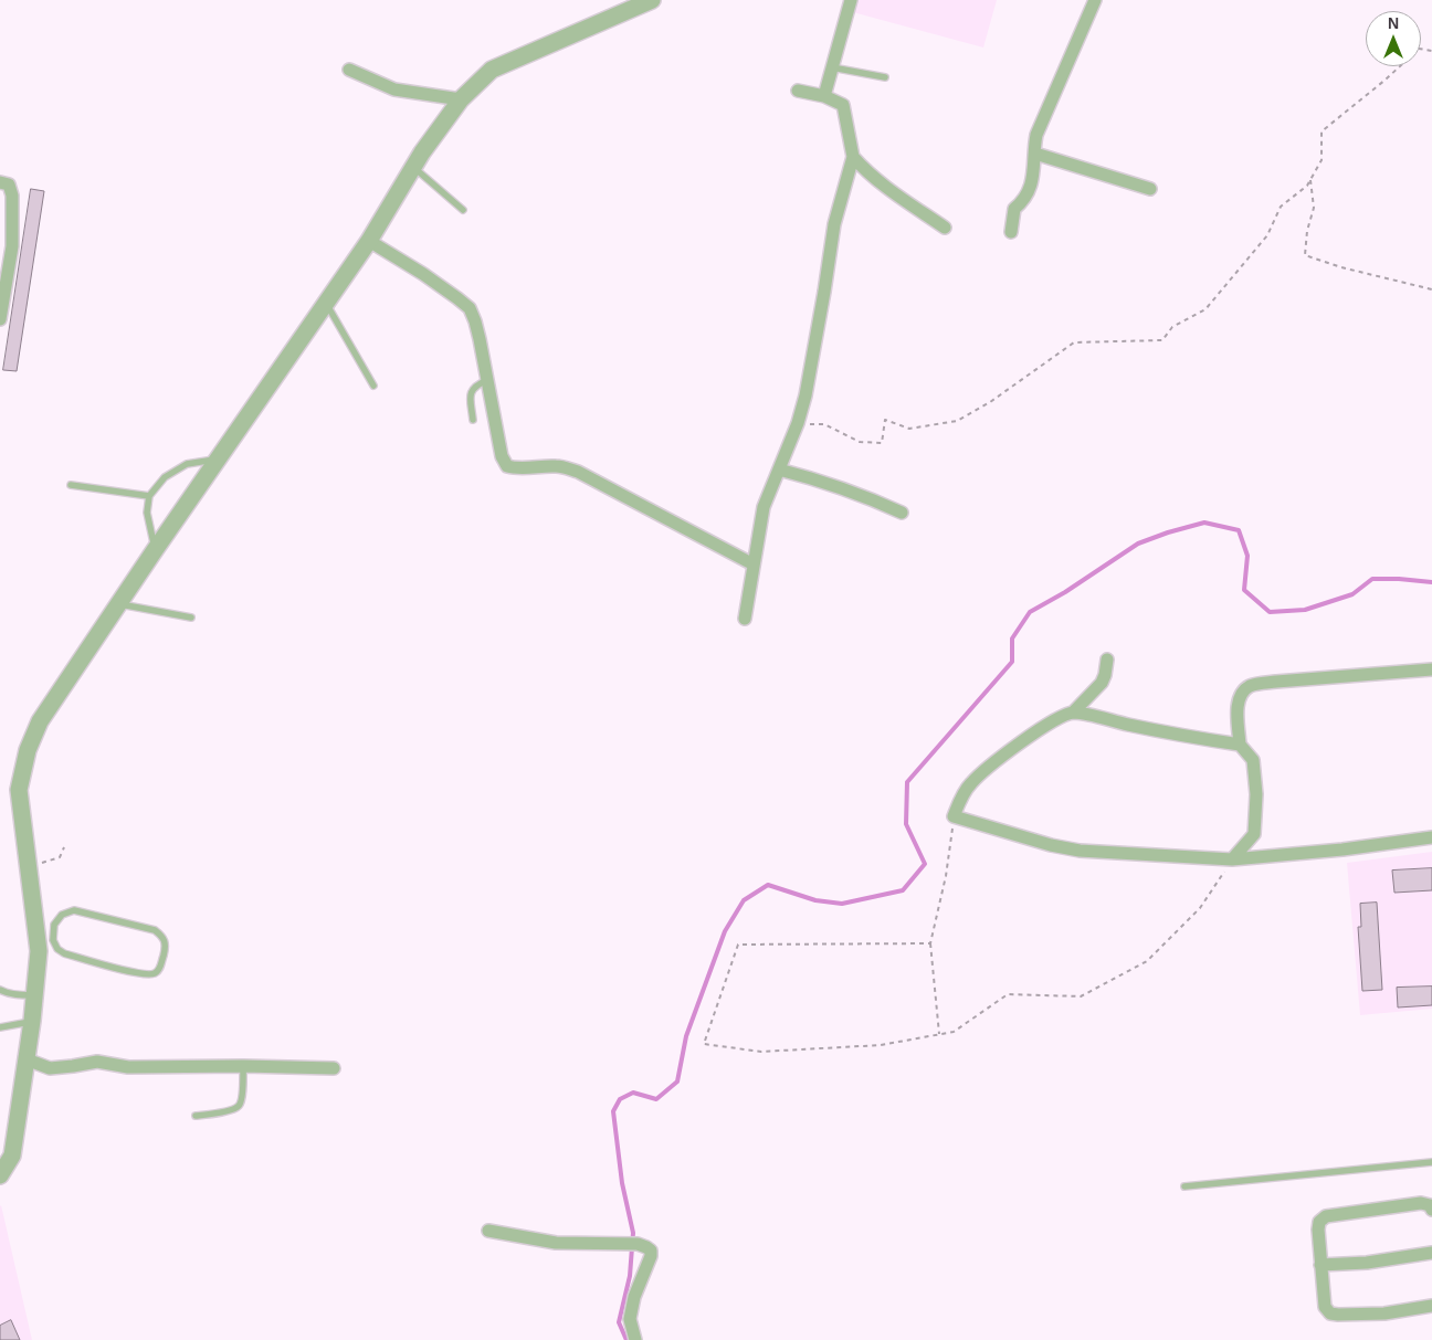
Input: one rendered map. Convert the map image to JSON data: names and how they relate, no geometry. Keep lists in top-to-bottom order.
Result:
{
  "north": "top"
}
